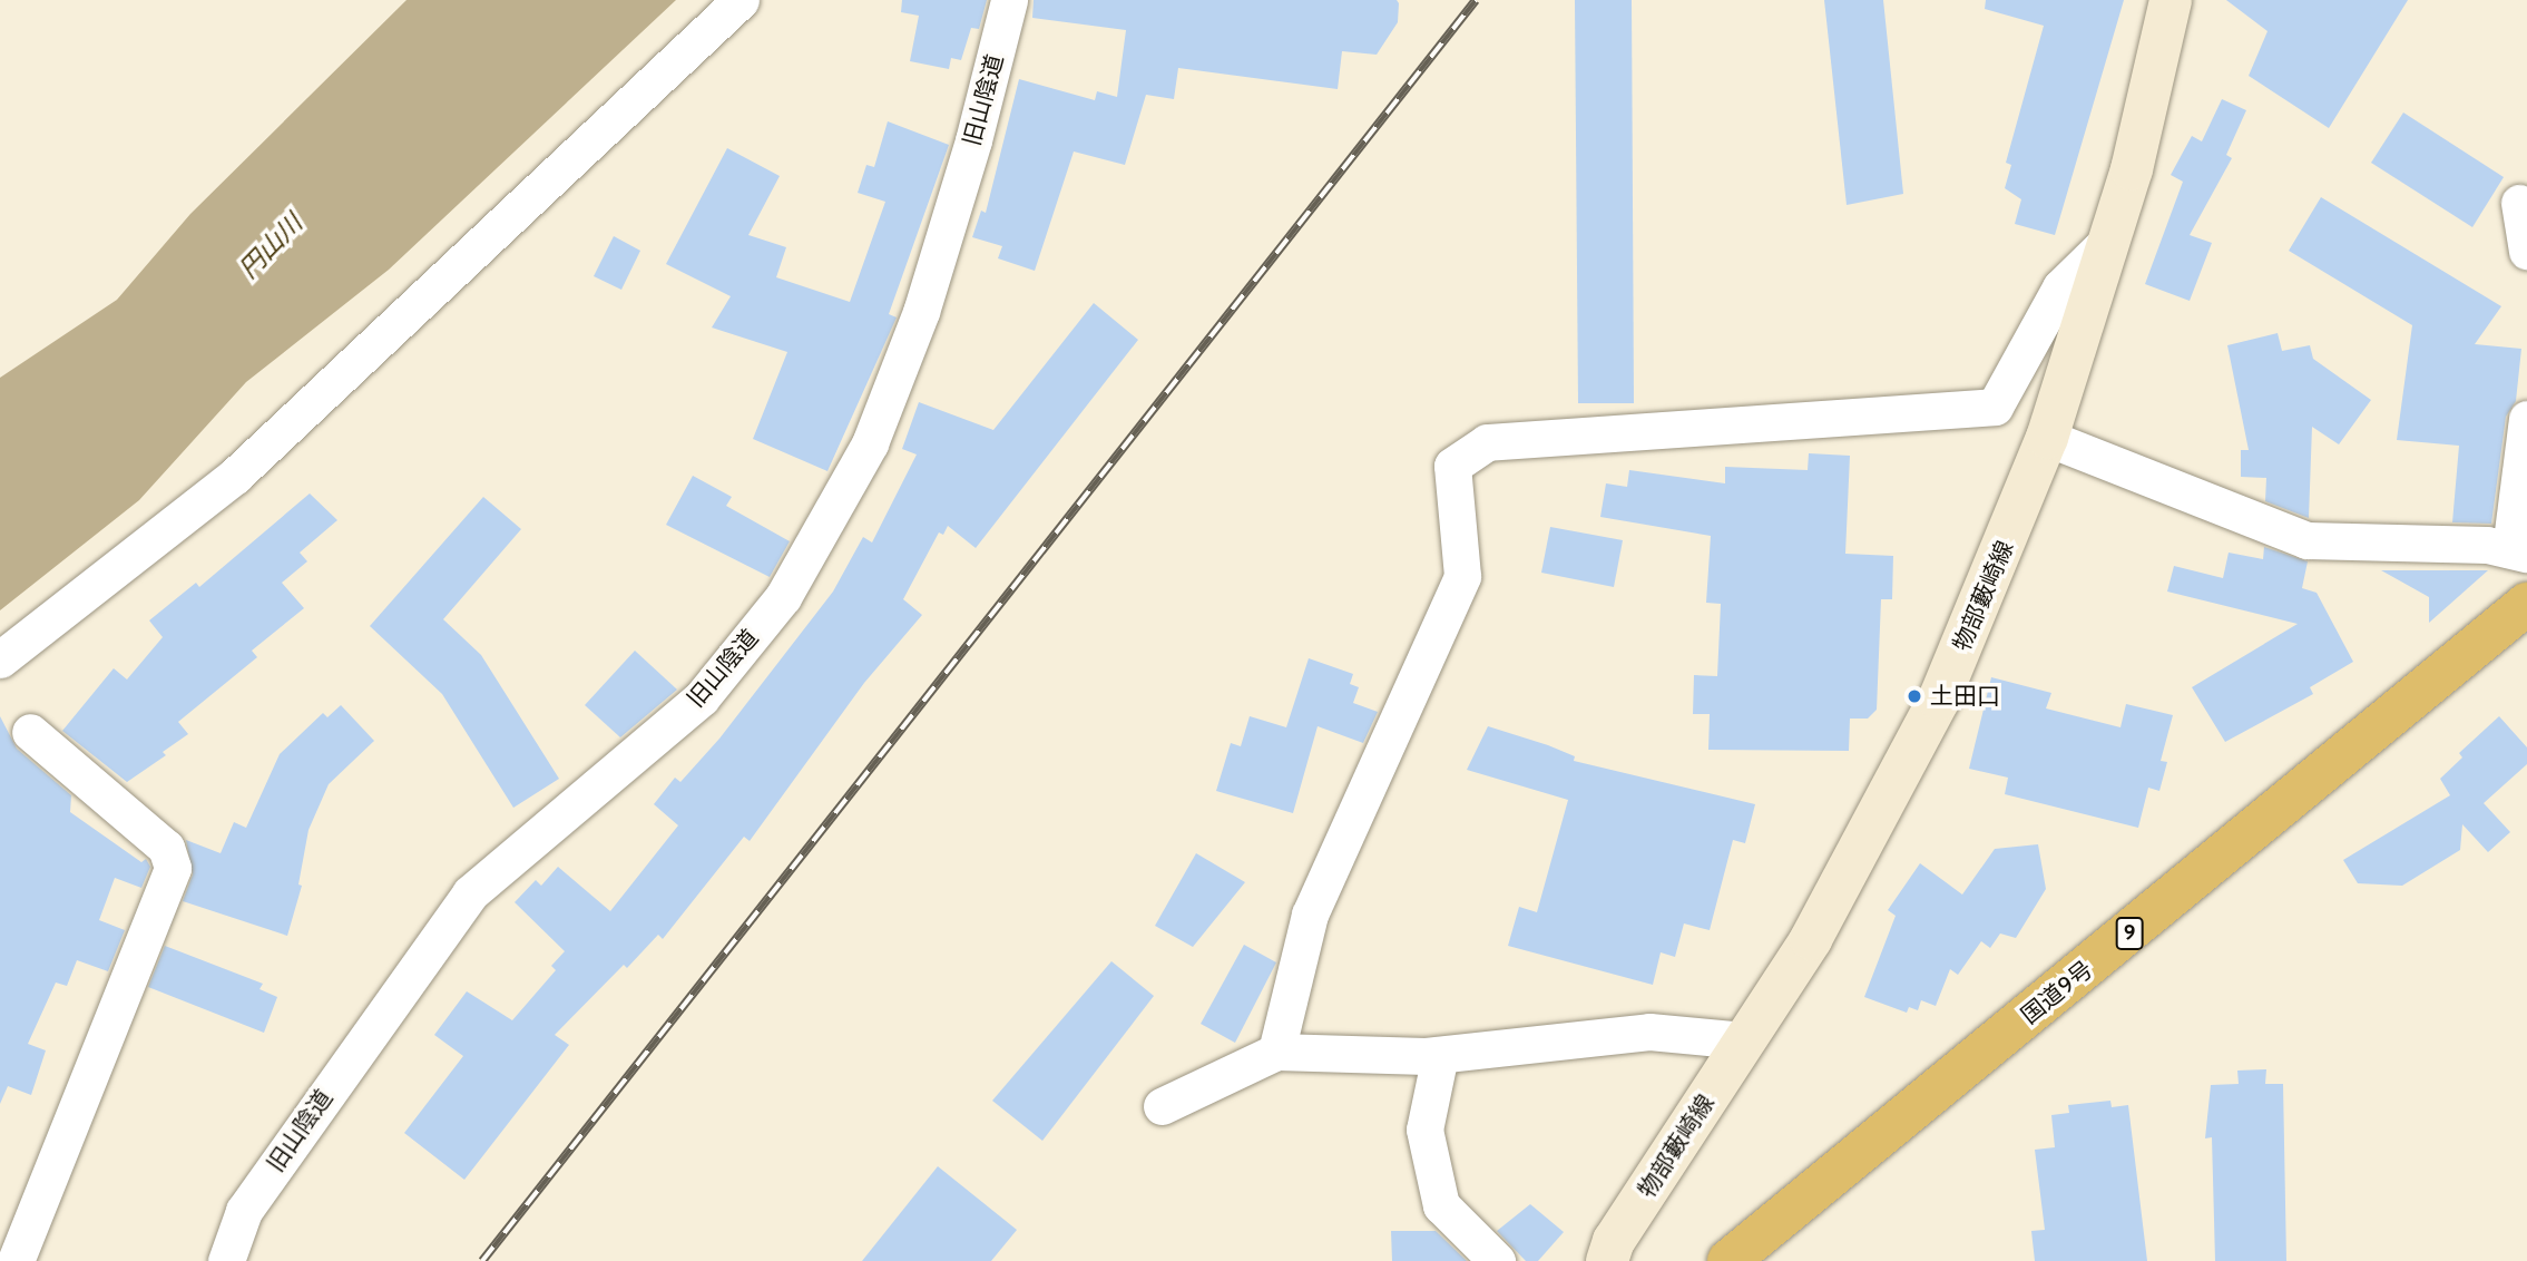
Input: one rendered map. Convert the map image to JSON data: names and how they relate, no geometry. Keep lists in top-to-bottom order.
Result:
{
  "streets": {
    "highway": ["9", "国道9号"],
    "main road": ["物部藪崎線"],
    "street": ["旧山陰道"]
  },
  "water": ["円山川"],
  "places": ["土田口"]
}
